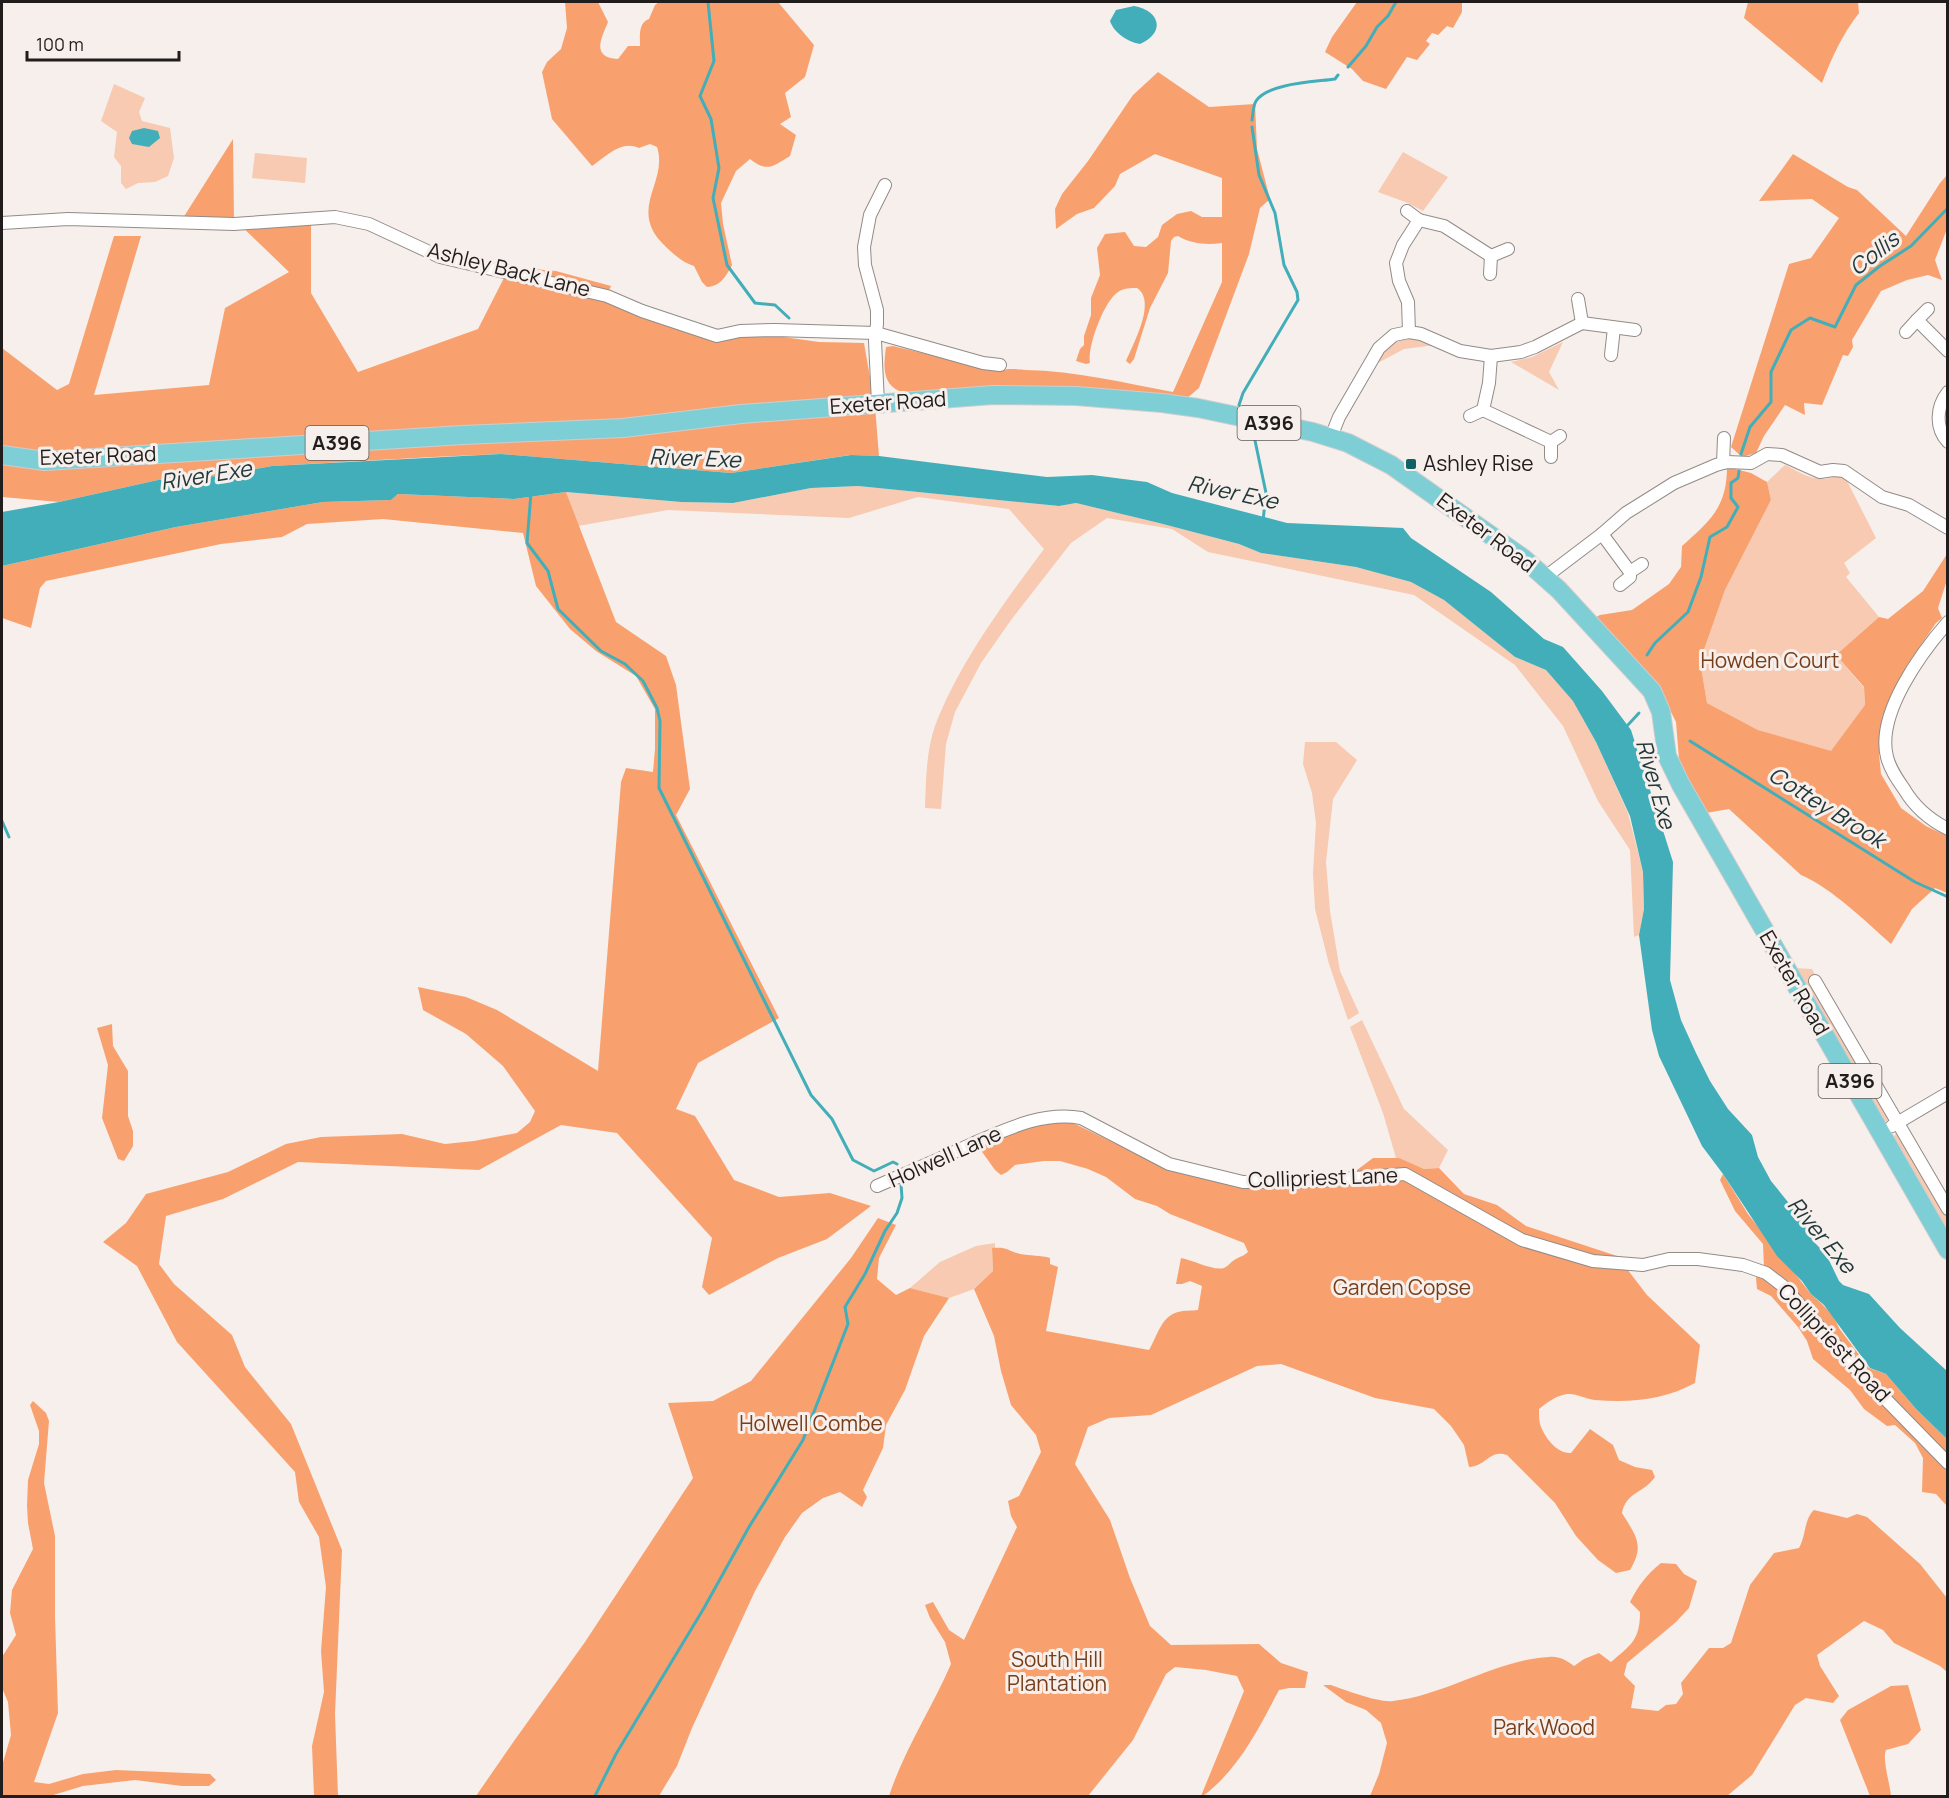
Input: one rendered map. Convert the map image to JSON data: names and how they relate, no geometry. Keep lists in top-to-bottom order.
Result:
{
  "streets": {
    "main road": ["Exeter Road", "A396"],
    "street": [
      "Ashley Back Lane",
      "Holwell Lane",
      "Collipriest Lane",
      "Collipriest Road"
    ]
  },
  "crossings": [
    ["Holwell Lane", "Collipriest Lane"],
    ["Collipriest Lane", "Collipriest Road"]
  ],
  "water": ["Collis", "River Exe", "Cottey Brook"],
  "parks": [
    "Howden Court",
    "Garden Copse",
    "Holwell Combe",
    "South Hill Plantation",
    "Park Wood"
  ],
  "places": {
    "transit": ["Ashley Rise"]
  },
  "scale_bar": "100 m"
}
